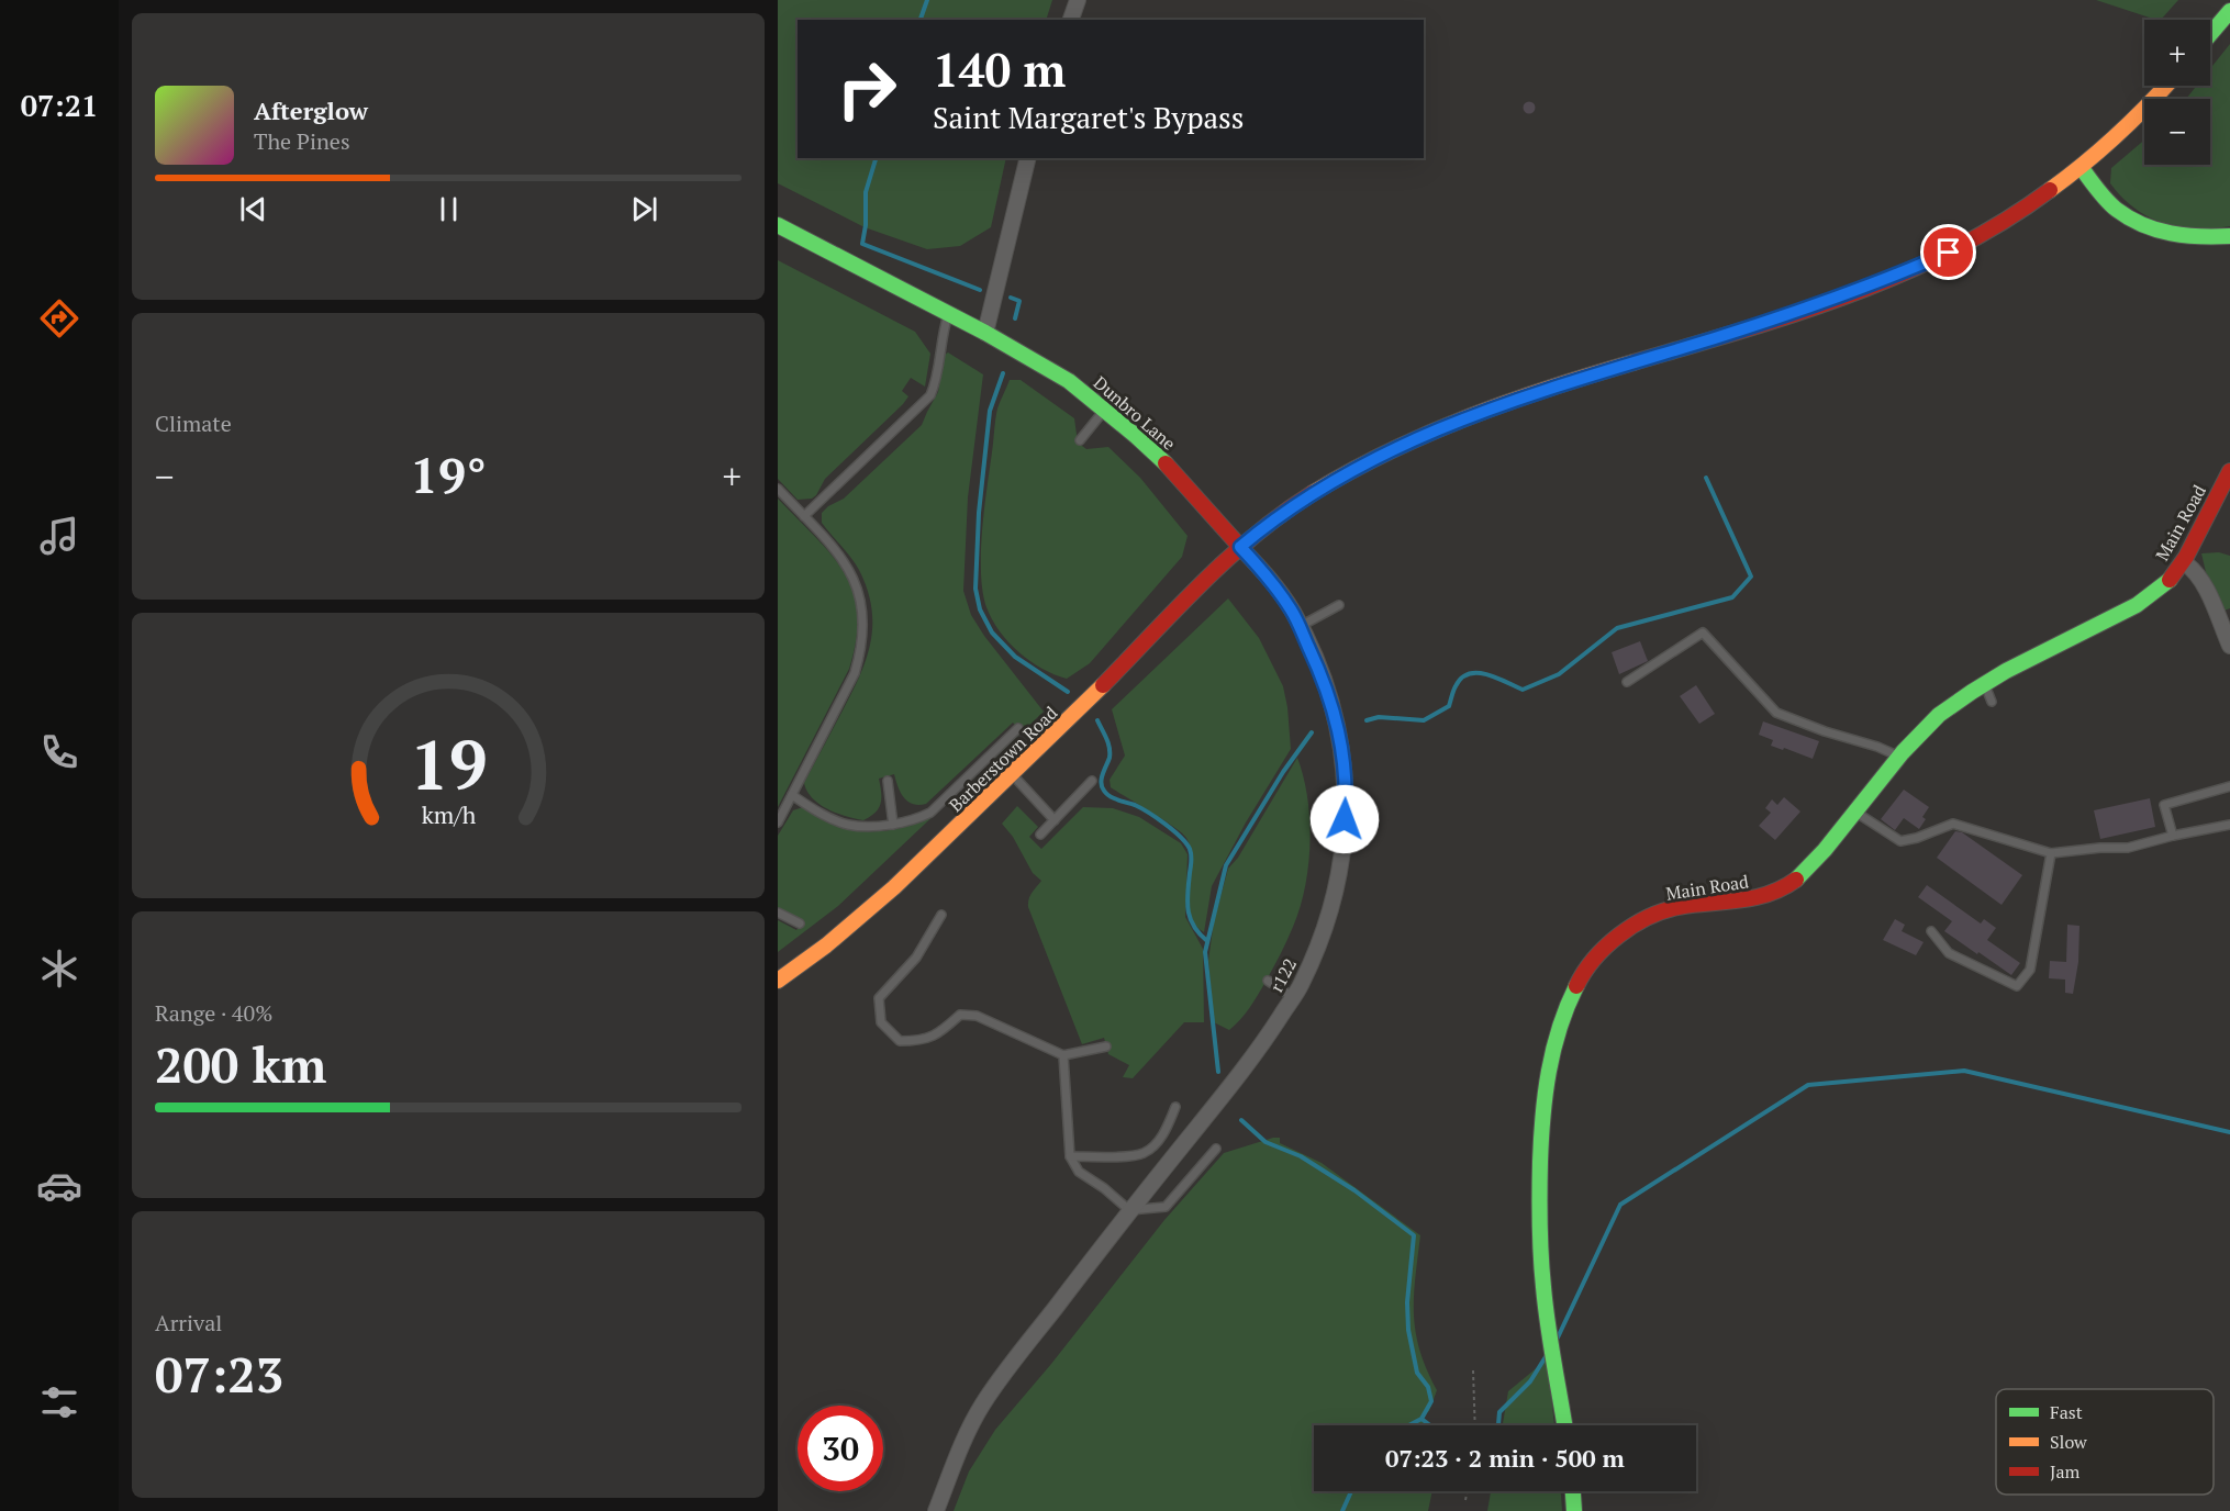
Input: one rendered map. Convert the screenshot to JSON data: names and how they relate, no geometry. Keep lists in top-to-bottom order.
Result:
{
  "streets": {
    "main road": ["Dunbro Lane", "Main Road", "Barberstown Road"],
    "street": ["r122"]
  },
  "crossings": [
    ["Dunbro Lane", "Barberstown Road"],
    ["Dunbro Lane", "r122"],
    ["Barberstown Road", "r122"]
  ],
  "legend": ["Fast", "Slow", "Jam"],
  "page": {
    "tabs": "07:21",
    "map_buttons": ["+", "−"],
    "turn": ["140 m", "Saint Margaret's Bypass"],
    "song": ["Afterglow", "The Pines"],
    "tile": [
      "Climate",
      ["Range · 40%", "200 km"],
      ["Arrival", "07:23"]
    ],
    "heat": ["−", "19°", "+"],
    "limit": "30",
    "trip": "07:23 · 2 min · 500 m",
    "gauge": ["19", "km/h"]
  }
}
